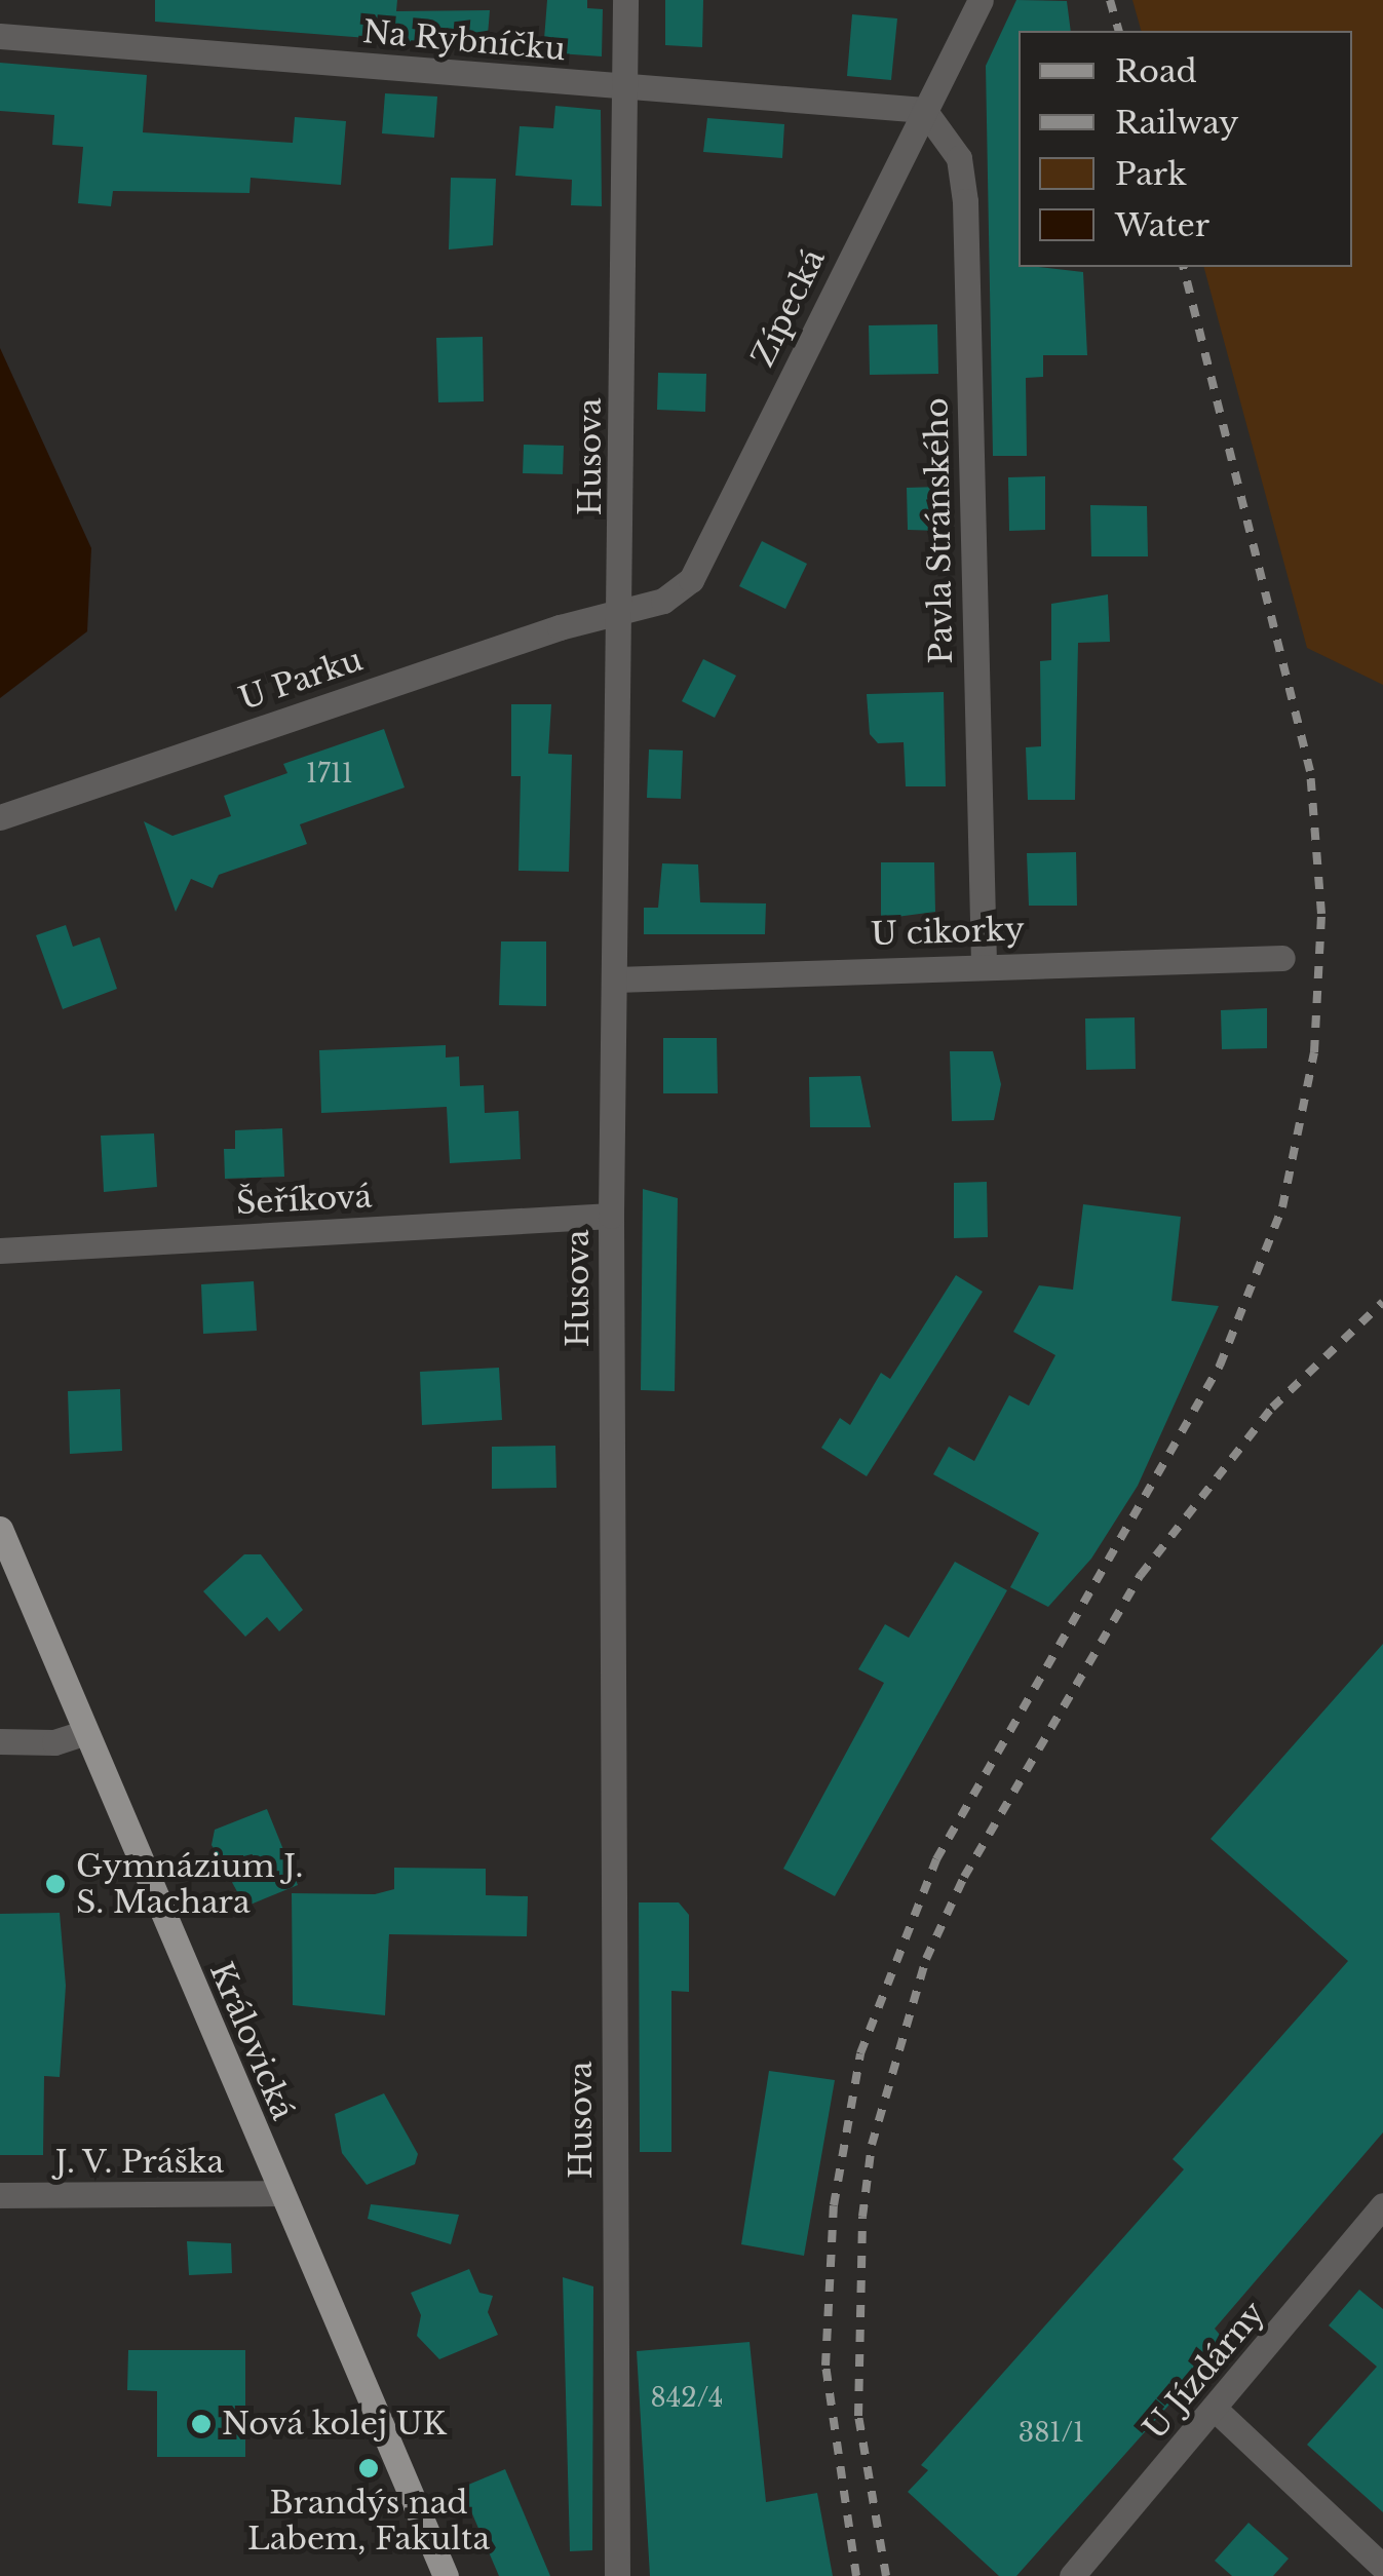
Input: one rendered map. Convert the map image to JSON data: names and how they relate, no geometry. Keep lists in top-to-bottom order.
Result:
{
  "streets": {
    "main road": ["Královická"],
    "street": [
      "Na Rybníčku",
      "Zípecká",
      "Husova",
      "Pavla Stránského",
      "U Parku",
      "U cikorky",
      "Šeříková",
      "J. V. Práška",
      "U Jízdárny"
    ]
  },
  "crossings": [
    ["Na Rybníčku", "Zípecká"],
    ["Na Rybníčku", "Husova"],
    ["Na Rybníčku", "Pavla Stránského"],
    ["Zípecká", "Husova"],
    ["Zípecká", "Pavla Stránského"],
    ["Zípecká", "U Parku"],
    ["Husova", "U Parku"],
    ["Husova", "U cikorky"],
    ["Husova", "Šeříková"],
    ["Pavla Stránského", "U cikorky"],
    ["Královická", "J. V. Práška"]
  ],
  "places": ["Gymnázium J. S. Machara", "Nová kolej UK", "Brandýs nad Labem, Fakulta"],
  "house_numbers": ["1711", "842/4", "381/1"],
  "legend": [
    "Road",
    "Railway",
    "Park",
    "Water"
  ]
}
